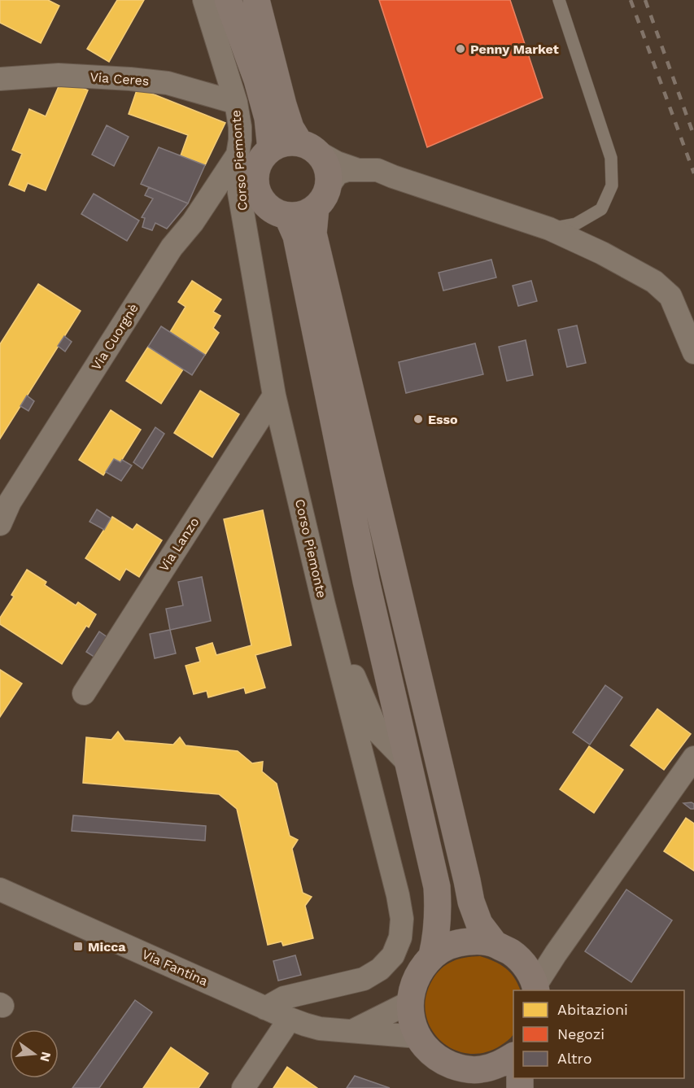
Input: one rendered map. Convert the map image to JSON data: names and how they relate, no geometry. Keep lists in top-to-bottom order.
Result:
{
  "streets": {
    "street": [
      "Via Ceres",
      "Corso Piemonte",
      "Via Cuorgnè",
      "Via Lanzo",
      "Via Fantina"
    ]
  },
  "crossings": [
    ["Via Ceres", "Corso Piemonte"],
    ["Corso Piemonte", "Via Cuorgnè"],
    ["Corso Piemonte", "Via Lanzo"],
    ["Corso Piemonte", "Via Fantina"]
  ],
  "places": {
    "other": ["Penny Market", "Esso"],
    "transit": ["Micca"]
  },
  "legend": ["Abitazioni", "Negozi", "Altro"],
  "north": "right"
}
